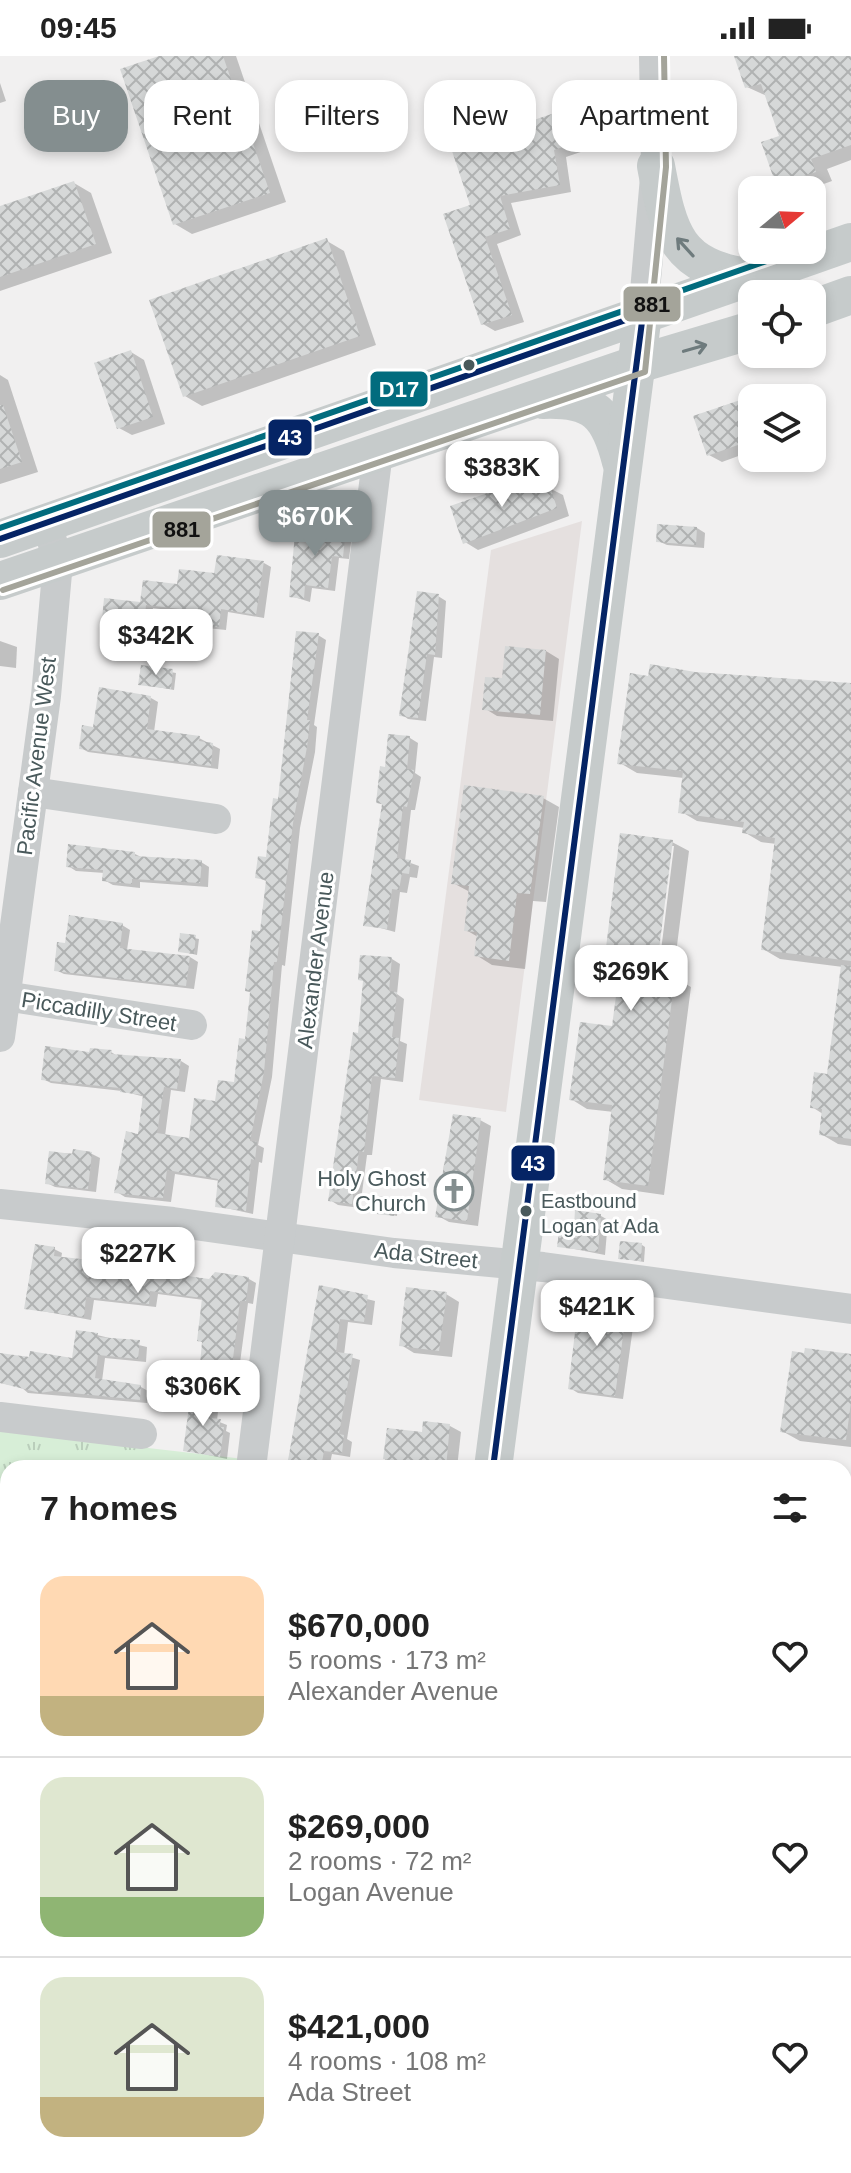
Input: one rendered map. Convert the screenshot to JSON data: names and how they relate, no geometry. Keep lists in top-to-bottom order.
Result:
{
  "streets": {
    "street": [
      "Pacific Avenue West",
      "Alexander Avenue",
      "Piccadilly Street",
      "Ada Street"
    ]
  },
  "crossings": [
    ["Pacific Avenue West", "Piccadilly Street"],
    ["Alexander Avenue", "Ada Street"]
  ],
  "places": {
    "church": ["Holy Ghost Church"],
    "other": ["Eastbound Logan at Ada"]
  },
  "lines": ["transit line 881", "transit line D17", "transit line 43"],
  "north": "right",
  "page": {
    "status": "09:45",
    "chip": [
      "Buy",
      "Rent",
      "Filters",
      "New",
      "Apartment"
    ],
    "price": [
      "$383K",
      "$670K",
      "$342K",
      "$269K",
      "$227K",
      "$421K",
      "$306K"
    ],
    "heading": "7 homes",
    "list": [
      {
        "name": "$670,000",
        "note": "5 rooms · 173 m² · Alexander Avenue"
      },
      {
        "name": "$269,000",
        "note": "2 rooms · 72 m² · Logan Avenue"
      },
      {
        "name": "$421,000",
        "note": "4 rooms · 108 m² · Ada Street"
      }
    ]
  }
}
